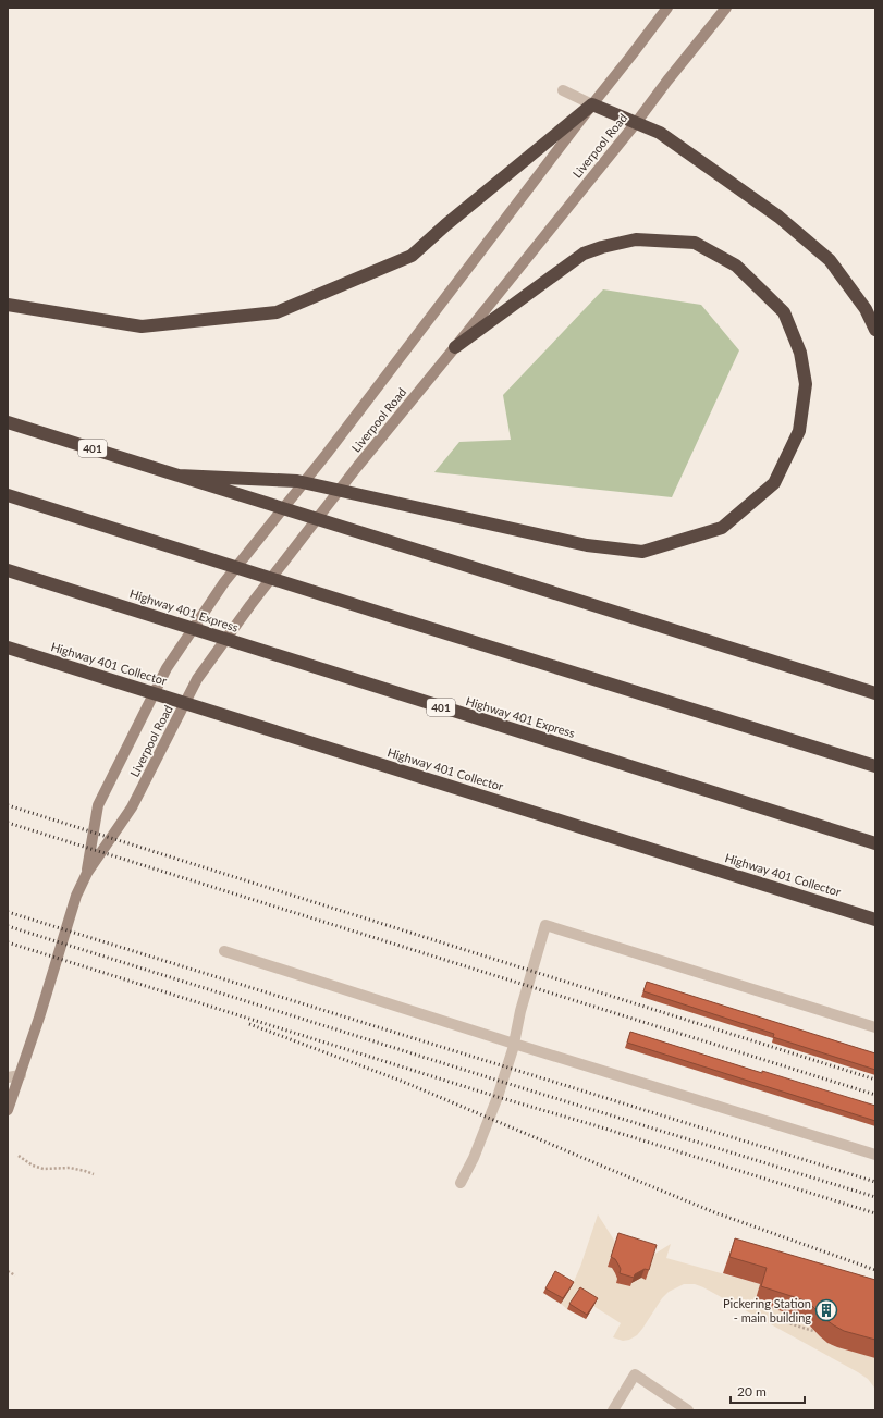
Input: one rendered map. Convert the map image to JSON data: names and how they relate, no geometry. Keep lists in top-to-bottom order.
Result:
{
  "streets": {
    "highway": ["401", "Highway 401 Express", "Highway 401 Collector"],
    "main road": ["Liverpool Road"]
  },
  "places": {
    "building": ["Pickering Station - main building"]
  },
  "scale_bar": "20 m"
}
